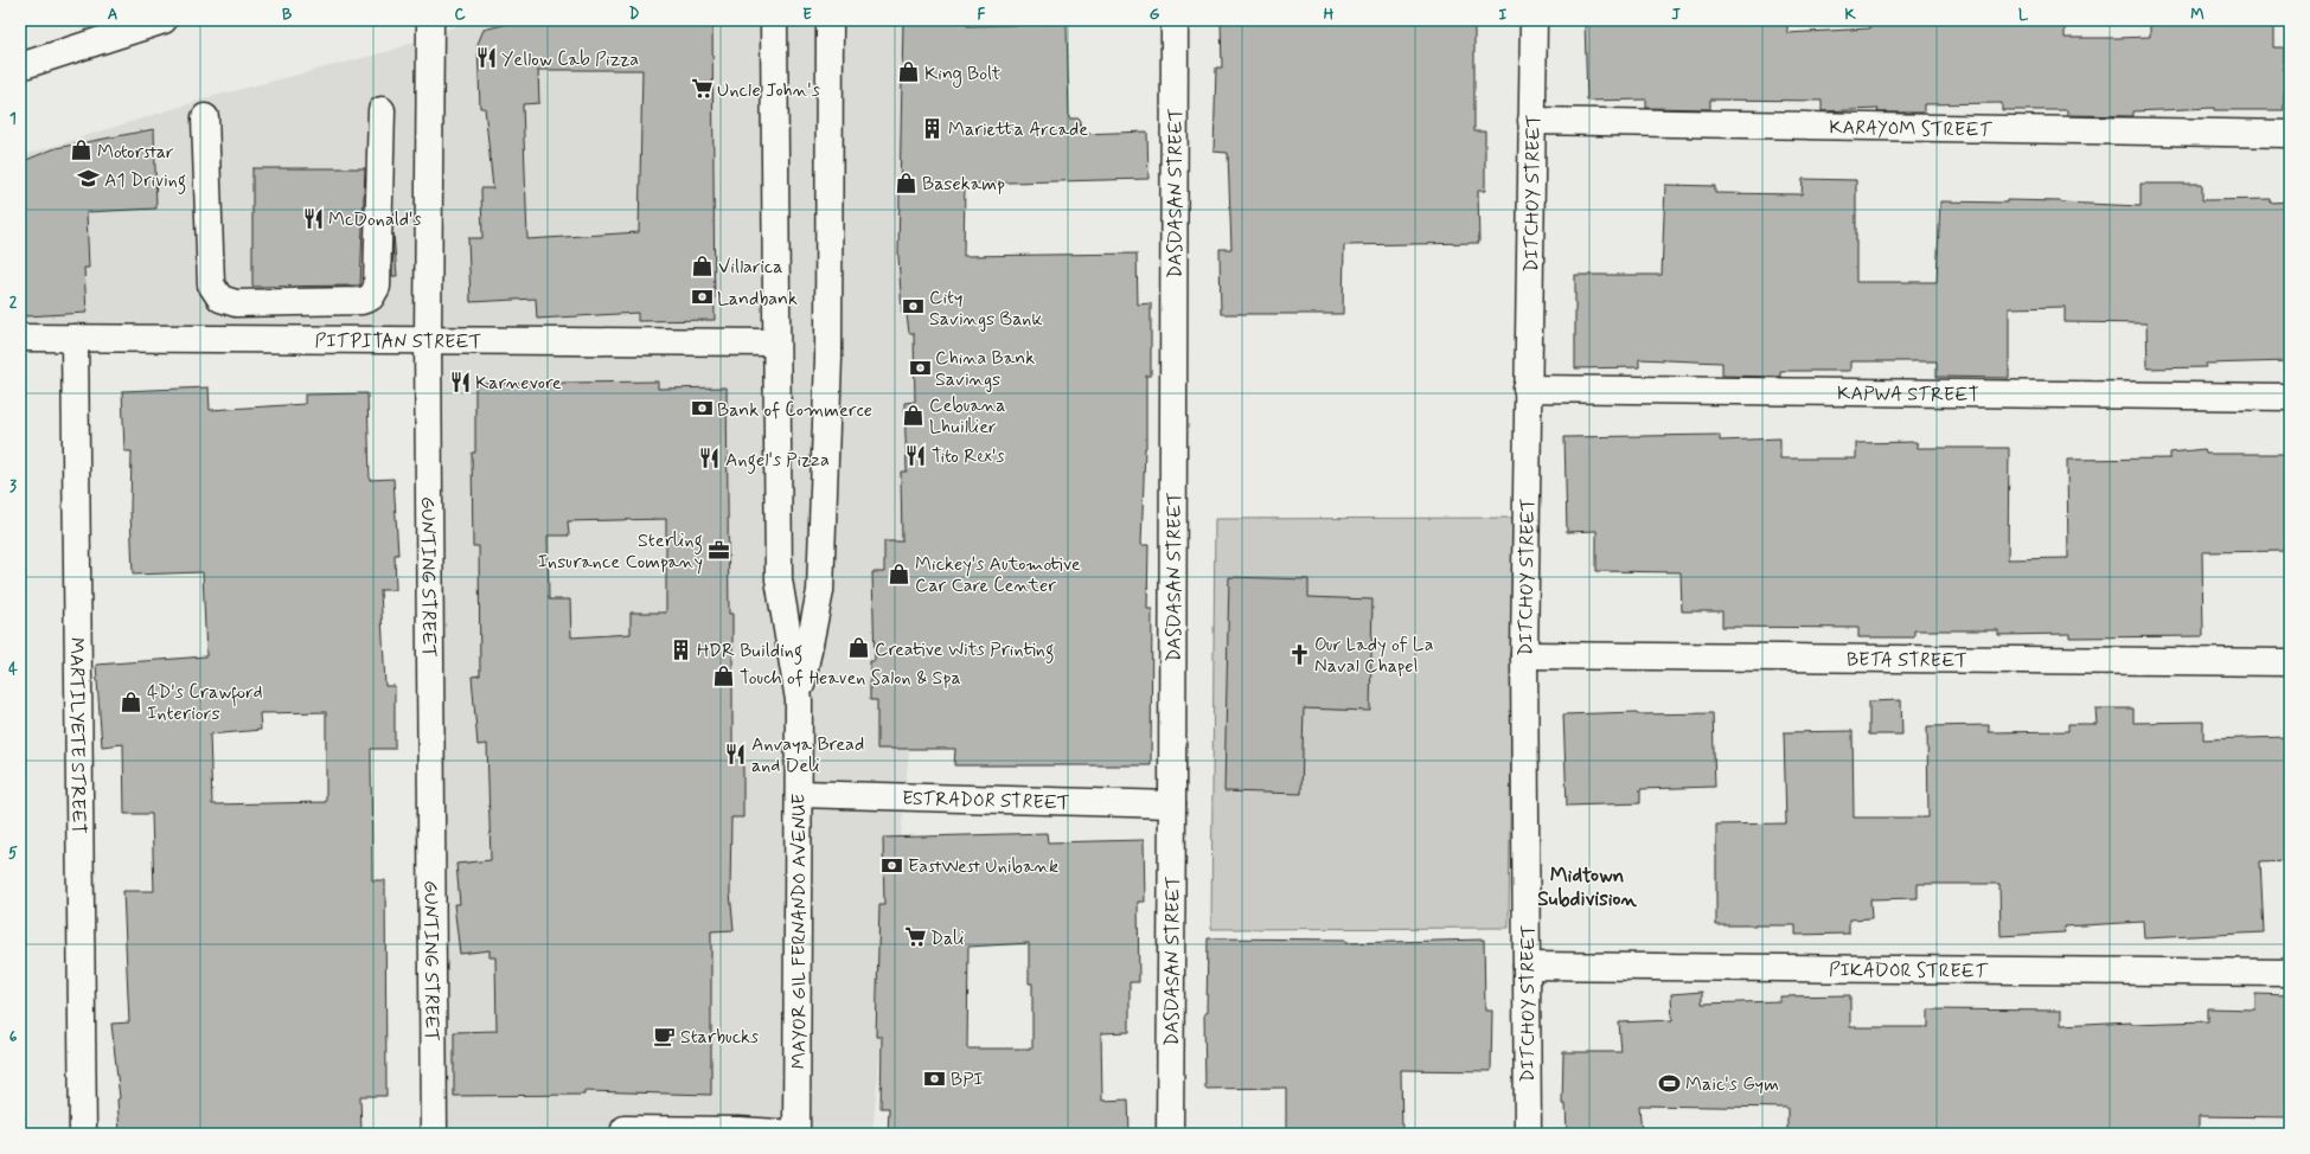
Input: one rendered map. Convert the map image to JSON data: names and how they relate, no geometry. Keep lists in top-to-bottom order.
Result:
{
  "streets": {
    "street": [
      "KARAYOM STREET",
      "DASDASAN STREET",
      "DITCHOY STREET",
      "PITPITAN STREET",
      "KAPWA STREET",
      "GUNTING STREET",
      "BETA STREET",
      "MARTILYETE STREET",
      "ESTRADOR STREET",
      "MAYOR GIL FERNANDO AVENUE",
      "PIKADOR STREET"
    ]
  },
  "crossings": [
    ["KARAYOM STREET", "DITCHOY STREET"],
    ["DASDASAN STREET", "ESTRADOR STREET"],
    ["DITCHOY STREET", "KAPWA STREET"],
    ["DITCHOY STREET", "BETA STREET"],
    ["DITCHOY STREET", "PIKADOR STREET"],
    ["PITPITAN STREET", "GUNTING STREET"],
    ["PITPITAN STREET", "MARTILYETE STREET"],
    ["PITPITAN STREET", "MAYOR GIL FERNANDO AVENUE"],
    ["ESTRADOR STREET", "MAYOR GIL FERNANDO AVENUE"]
  ],
  "districts": ["Midtown Subdivision"],
  "places": {
    "restaurant": [
      "Yellow Cab Pizza",
      "McDonald's",
      "Karnevore",
      "Tito Rex's",
      "Angel's Pizza",
      "Anvaya Bread and Deli"
    ],
    "shop": [
      "King Bolt",
      "Motorstar",
      "Basekamp",
      "Villarica",
      "Cebuana Lhuillier",
      "Mickey's Automotive Car Care Center",
      "Creative Wits Printing",
      "Touch of Heaven Salon & Spa",
      "4D's Crawford Interiors"
    ],
    "supermarket": ["Uncle John's", "Dali"],
    "building": ["Marietta Arcade", "HDR Building"],
    "school or university": ["A1 Driving"],
    "bank": [
      "Landbank",
      "City Savings Bank",
      "China Bank Savings",
      "Bank of Commerce",
      "EastWest Unibank",
      "BPI"
    ],
    "office": ["Sterling Insurance Company"],
    "church": ["Our Lady of La Naval Chapel"],
    "cafe": ["Starbucks"],
    "sports": ["Maic's Gym"]
  },
  "grid": {
    "columns": [
      "A",
      "B",
      "C",
      "D",
      "E",
      "F",
      "G",
      "H",
      "I",
      "J",
      "K",
      "L",
      "M"
    ],
    "rows": [
      "1",
      "2",
      "3",
      "4",
      "5",
      "6"
    ]
  }
}
